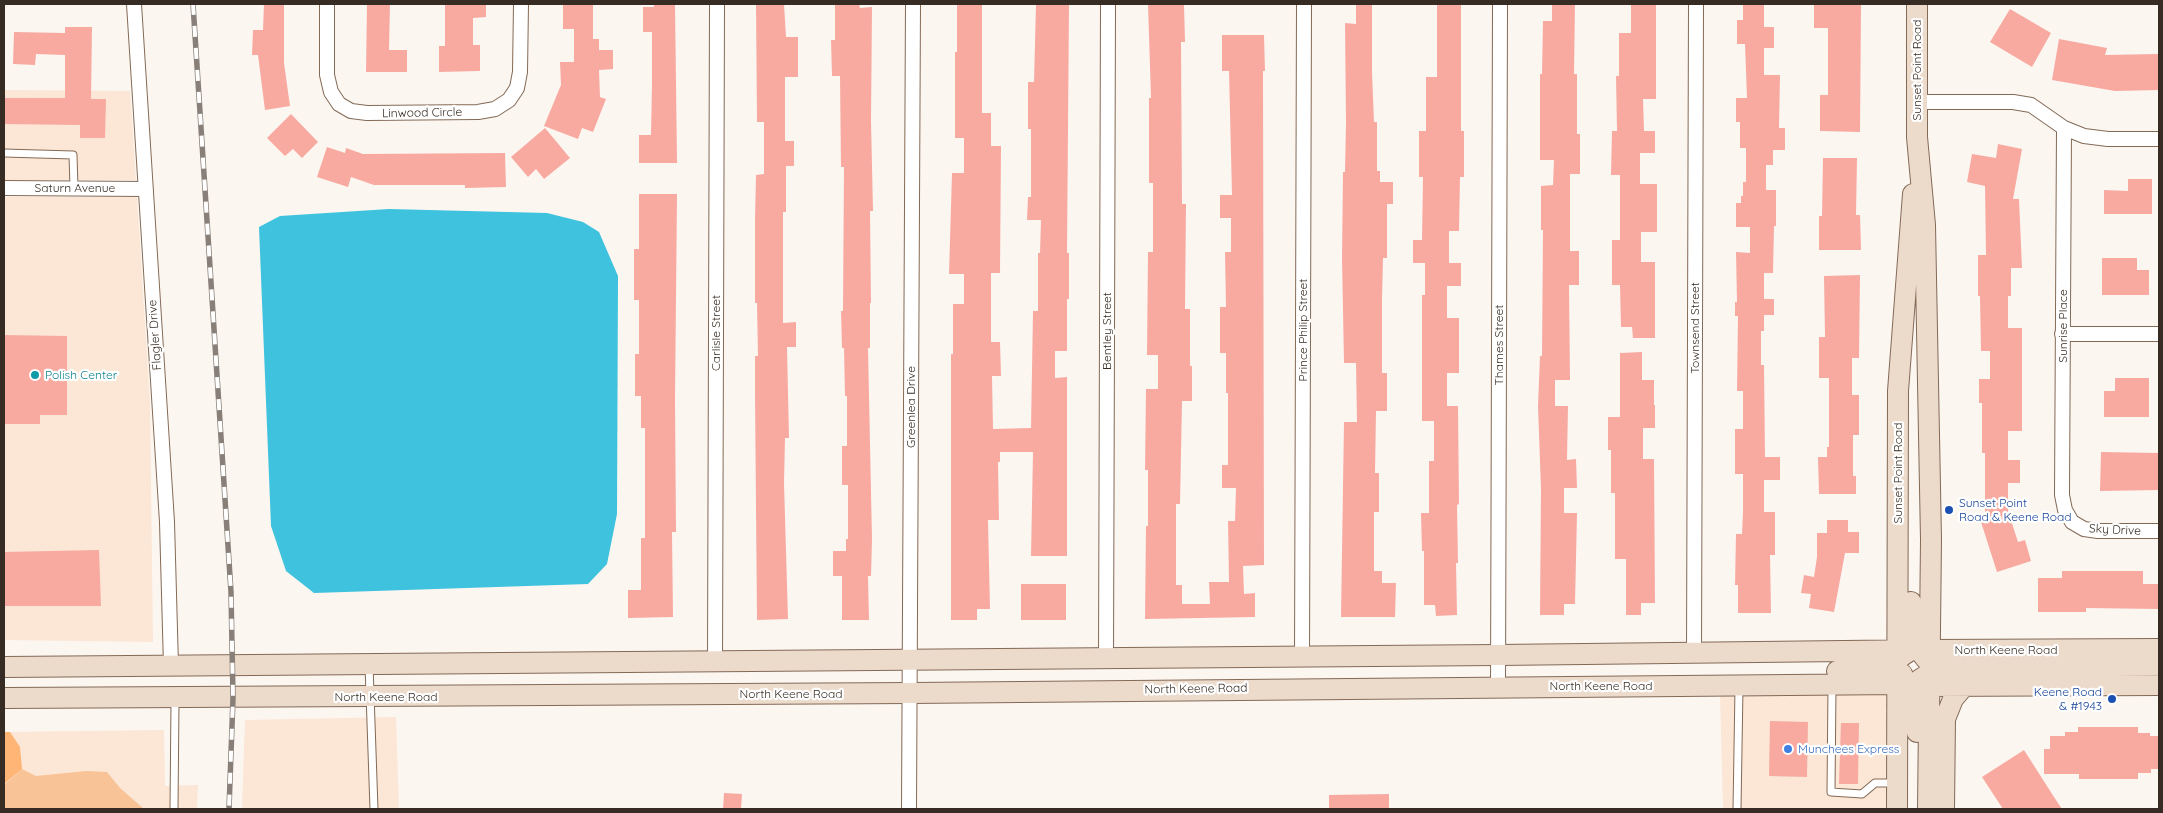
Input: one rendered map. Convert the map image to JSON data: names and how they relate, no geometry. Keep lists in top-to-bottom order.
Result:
{
  "streets": {
    "main road": ["Sunset Point Road", "North Keene Road"],
    "street": [
      "Linwood Circle",
      "Saturn Avenue",
      "Sunrise Place",
      "Townsend Street",
      "Prince Philip Street",
      "Bentley Street",
      "Carlisle Street",
      "Flagler Drive",
      "Thames Street",
      "Greenlea Drive",
      "Sky Drive"
    ]
  },
  "crossings": [
    ["Sunset Point Road", "North Keene Road"],
    ["Saturn Avenue", "Flagler Drive"],
    ["Sunrise Place", "Sky Drive"],
    ["Thames Street", "North Keene Road"],
    ["Greenlea Drive", "North Keene Road"]
  ],
  "places": [
    "Polish Center",
    "Sunset Point Road & Keene Road",
    "Keene Road & #1943",
    "Munchees Express"
  ]
}
